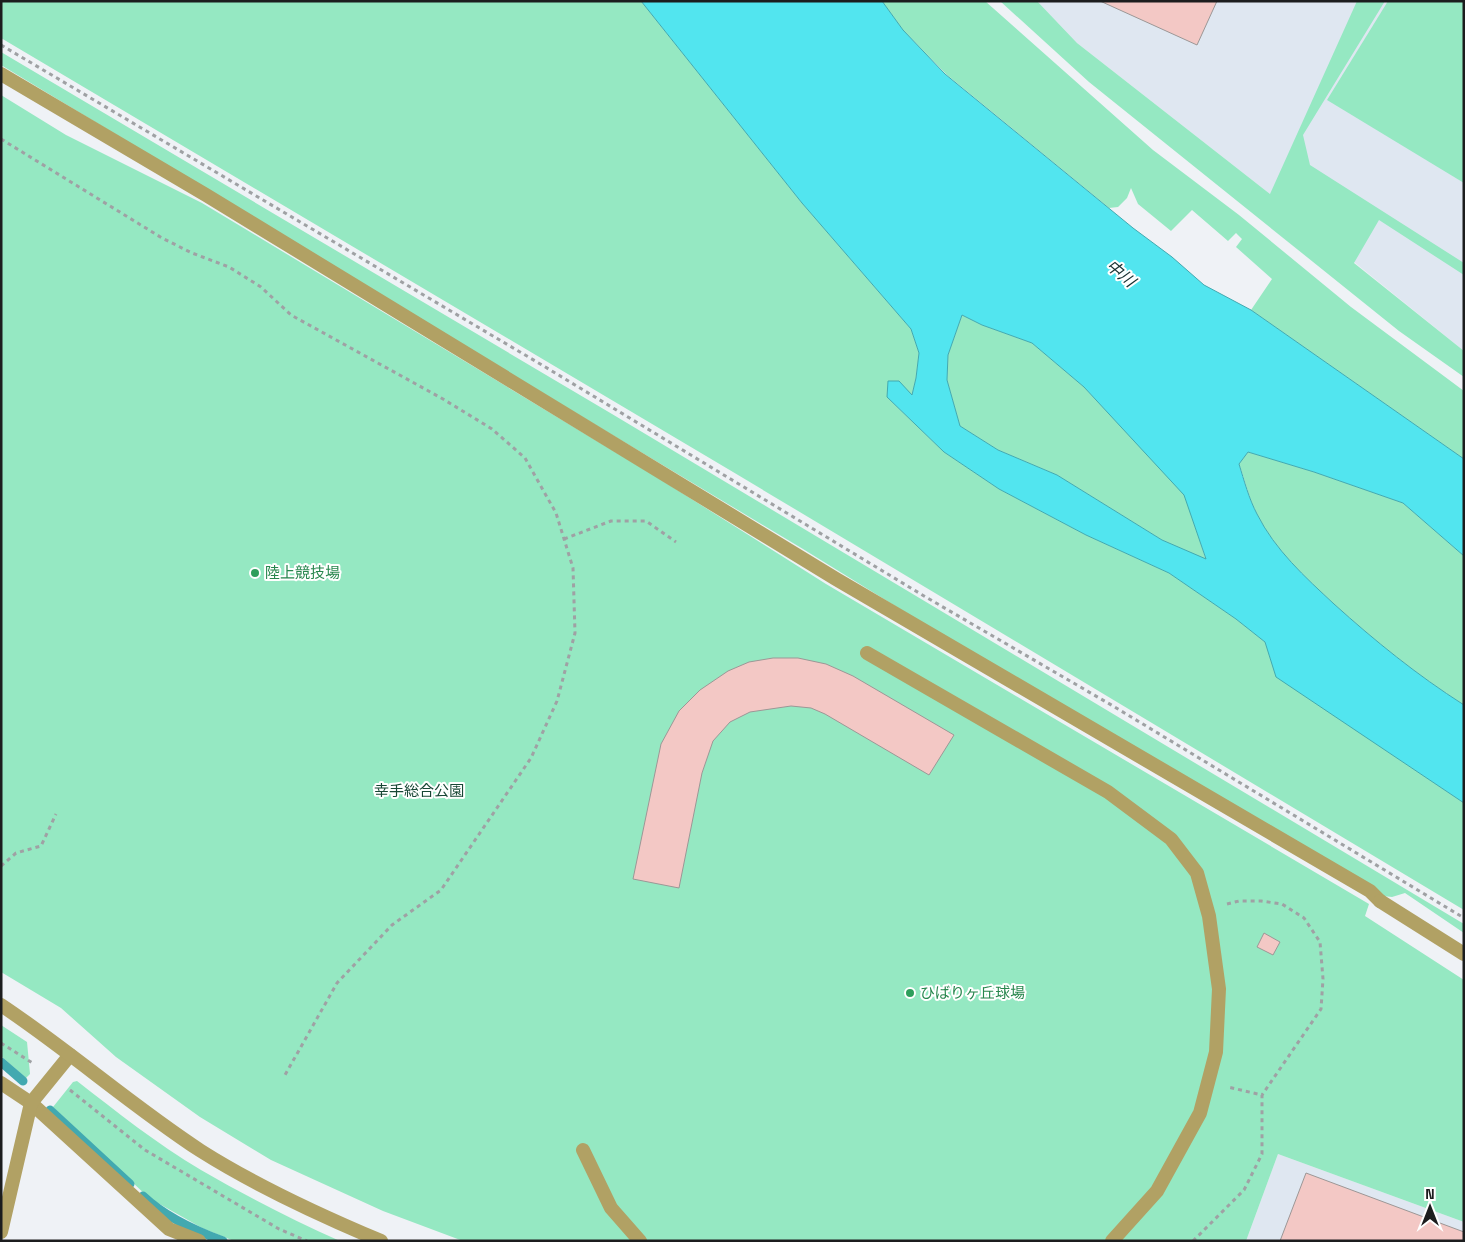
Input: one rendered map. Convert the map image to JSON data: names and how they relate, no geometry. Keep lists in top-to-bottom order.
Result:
{
  "water": ["中川"],
  "parks": ["幸手総合公園"],
  "places": ["陸上競技場", "ひばりヶ丘球場"],
  "north": "top"
}
